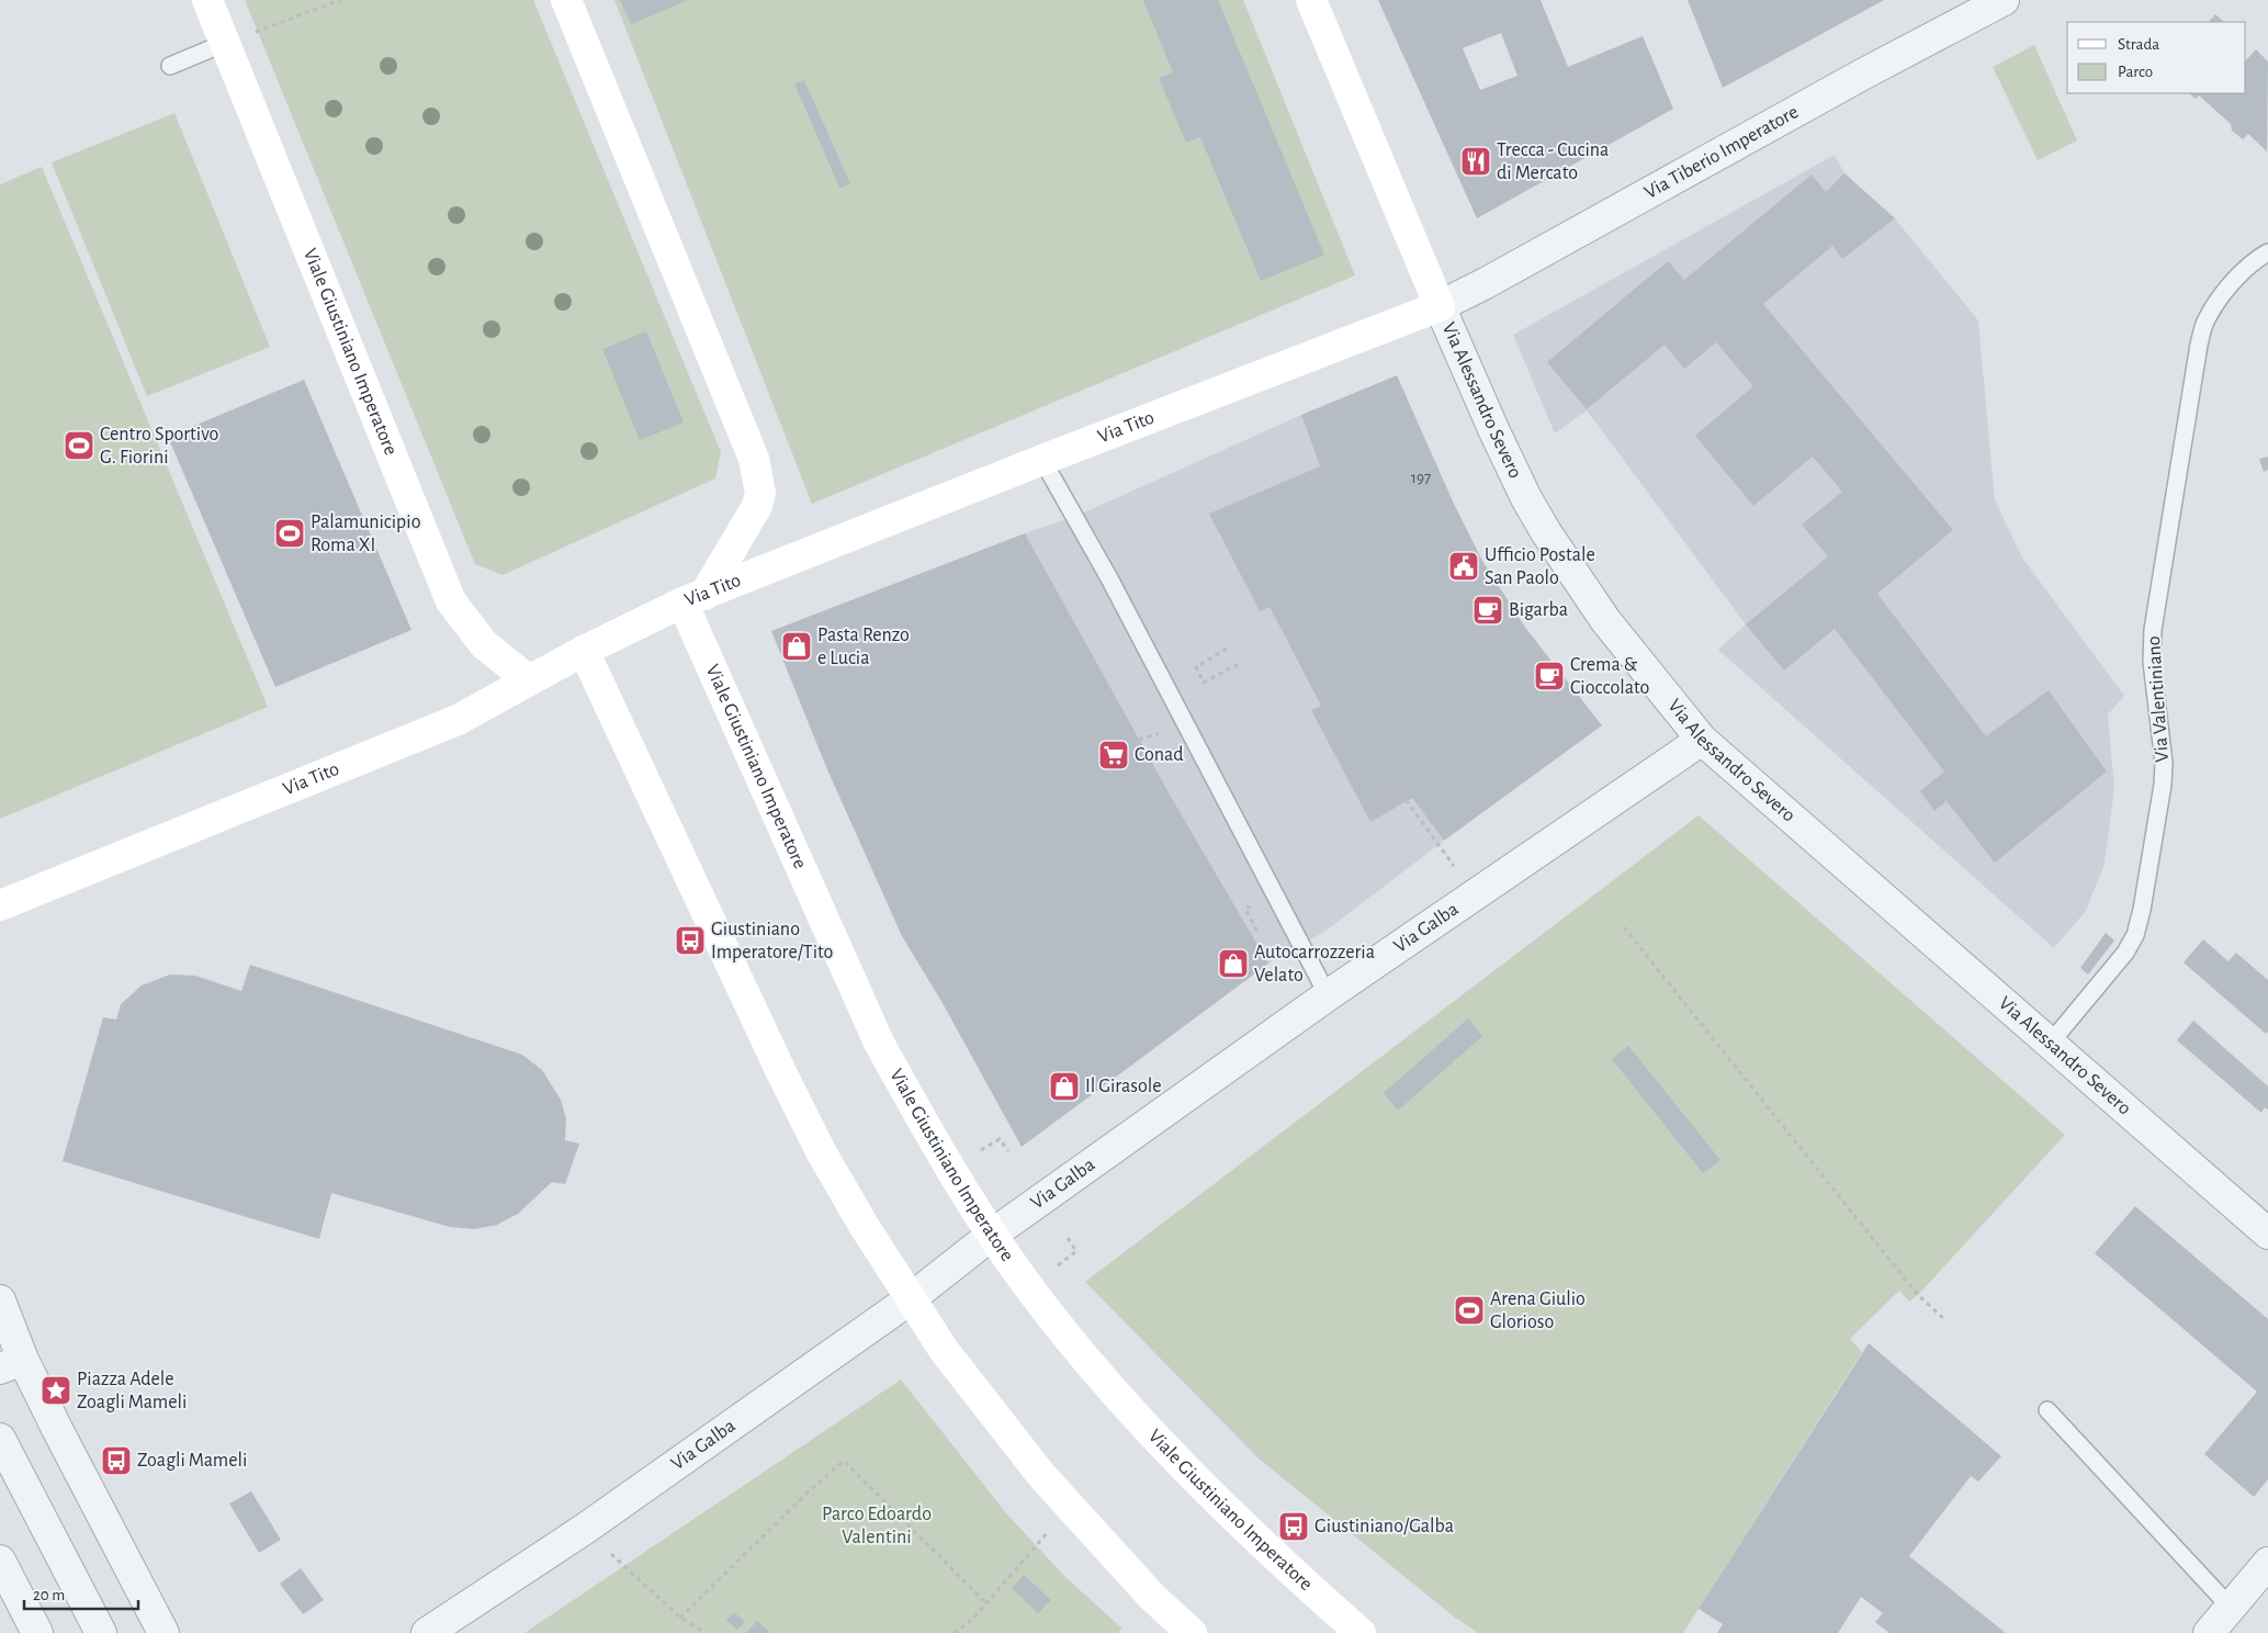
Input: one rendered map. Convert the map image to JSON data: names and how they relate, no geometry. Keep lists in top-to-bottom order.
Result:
{
  "streets": {
    "street": [
      "Via Tiberio Imperatore",
      "Viale Giustiniano Imperatore",
      "Via Alessandro Severo",
      "Via Tito",
      "Via Galba"
    ],
    "lane": ["Via Valentiniano"]
  },
  "crossings": [
    ["Via Tiberio Imperatore", "Via Alessandro Severo"],
    ["Via Tiberio Imperatore", "Via Tito"],
    ["Viale Giustiniano Imperatore", "Via Tito"],
    ["Viale Giustiniano Imperatore", "Via Galba"],
    ["Via Alessandro Severo", "Via Tito"],
    ["Via Alessandro Severo", "Via Valentiniano"],
    ["Via Alessandro Severo", "Via Galba"]
  ],
  "parks": ["Parco Edoardo Valentini"],
  "places": {
    "restaurant": ["Trecca - Cucina di Mercato"],
    "sports": ["Centro Sportivo G. Fiorini", "Palamunicipio Roma XI", "Arena Giulio Glorioso"],
    "public building": ["Ufficio Postale San Paolo"],
    "cafe": ["Bigarba", "Crema & Cioccolato"],
    "shop": ["Pasta Renzo e Lucia", "Autocarrozzeria Velato", "Il Girasole"],
    "supermarket": ["Conad"],
    "bus stop": ["Giustiniano Imperatore/Tito", "Zoagli Mameli", "Giustiniano/Galba"],
    "place": ["Piazza Adele Zoagli Mameli"]
  },
  "house_numbers": ["197"],
  "legend": ["Strada", "Parco"],
  "scale_bar": "20 m"
}
